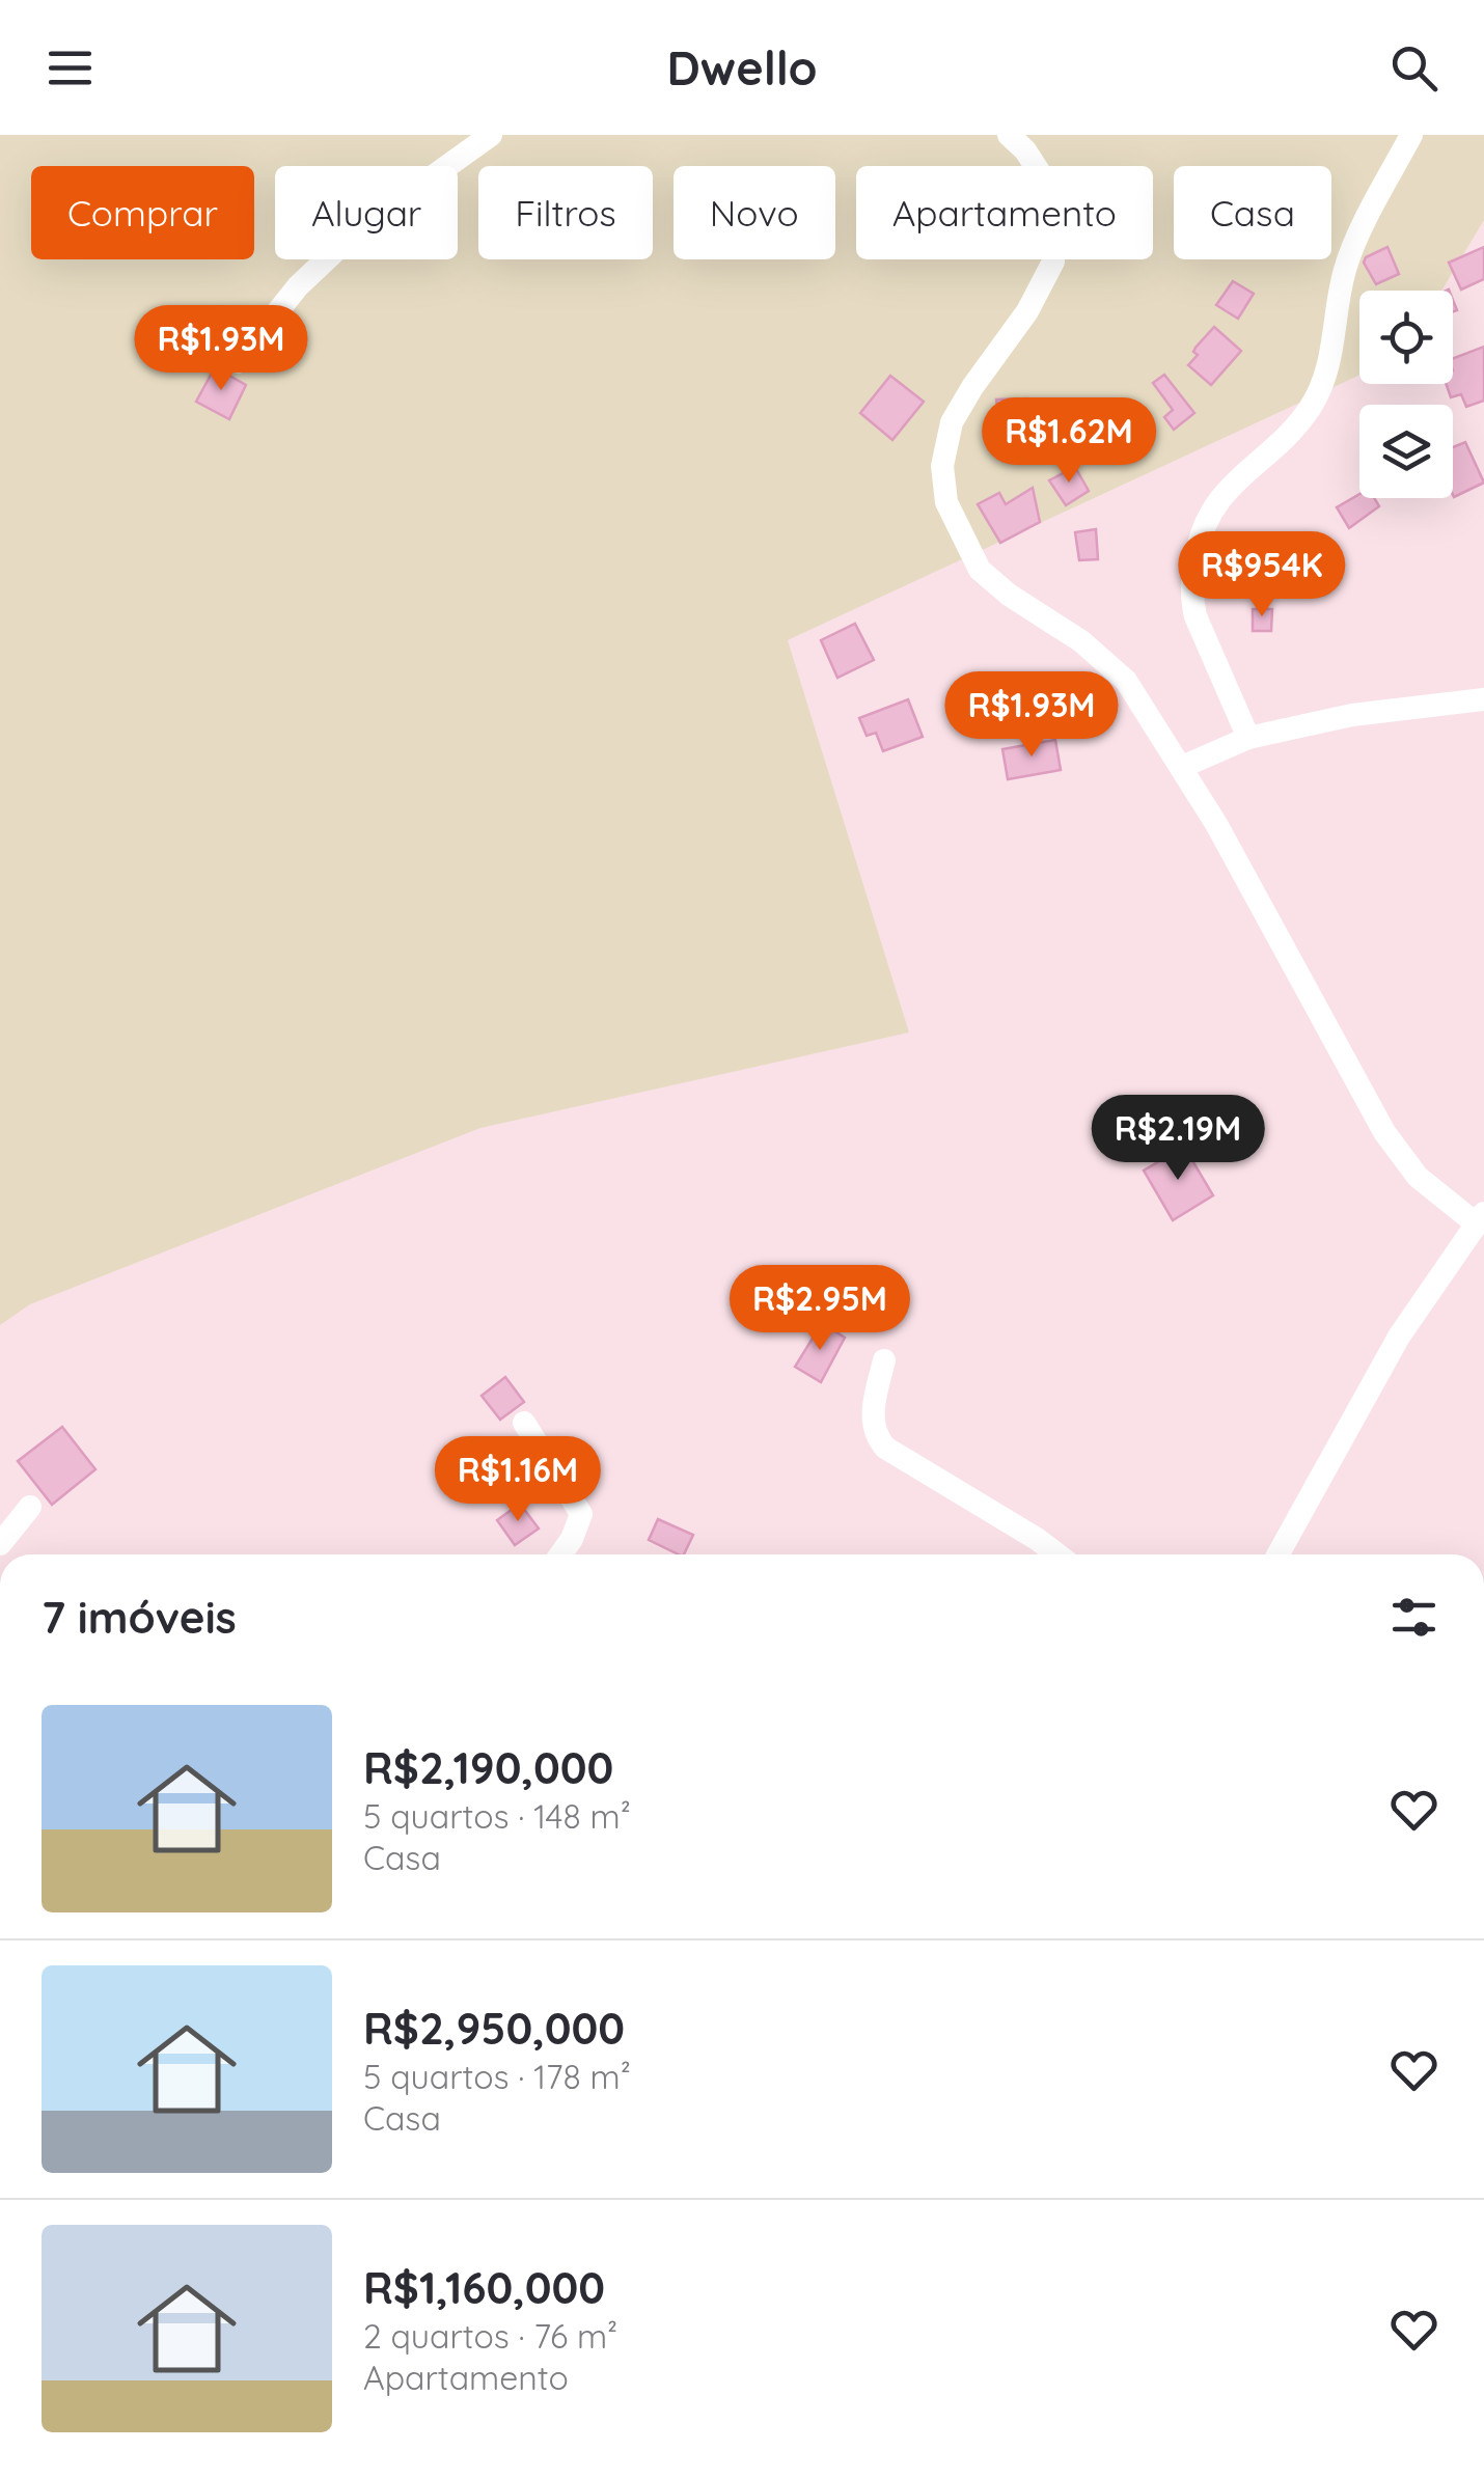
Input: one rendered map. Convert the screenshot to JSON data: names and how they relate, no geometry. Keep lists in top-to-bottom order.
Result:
{
  "page": {
    "header": "Dwello",
    "chip": [
      "Comprar",
      "Alugar",
      "Filtros",
      "Novo",
      "Apartamento",
      "Casa"
    ],
    "price": [
      "R$1.93M",
      "R$1.62M",
      "R$954K",
      "R$1.93M",
      "R$2.19M",
      "R$2.95M",
      "R$1.16M"
    ],
    "heading": "7 imóveis",
    "list": [
      {
        "name": "R$2,190,000",
        "note": "5 quartos · 148 m² · Casa"
      },
      {
        "name": "R$2,950,000",
        "note": "5 quartos · 178 m² · Casa"
      },
      {
        "name": "R$1,160,000",
        "note": "2 quartos · 76 m² · Apartamento"
      }
    ]
  }
}
